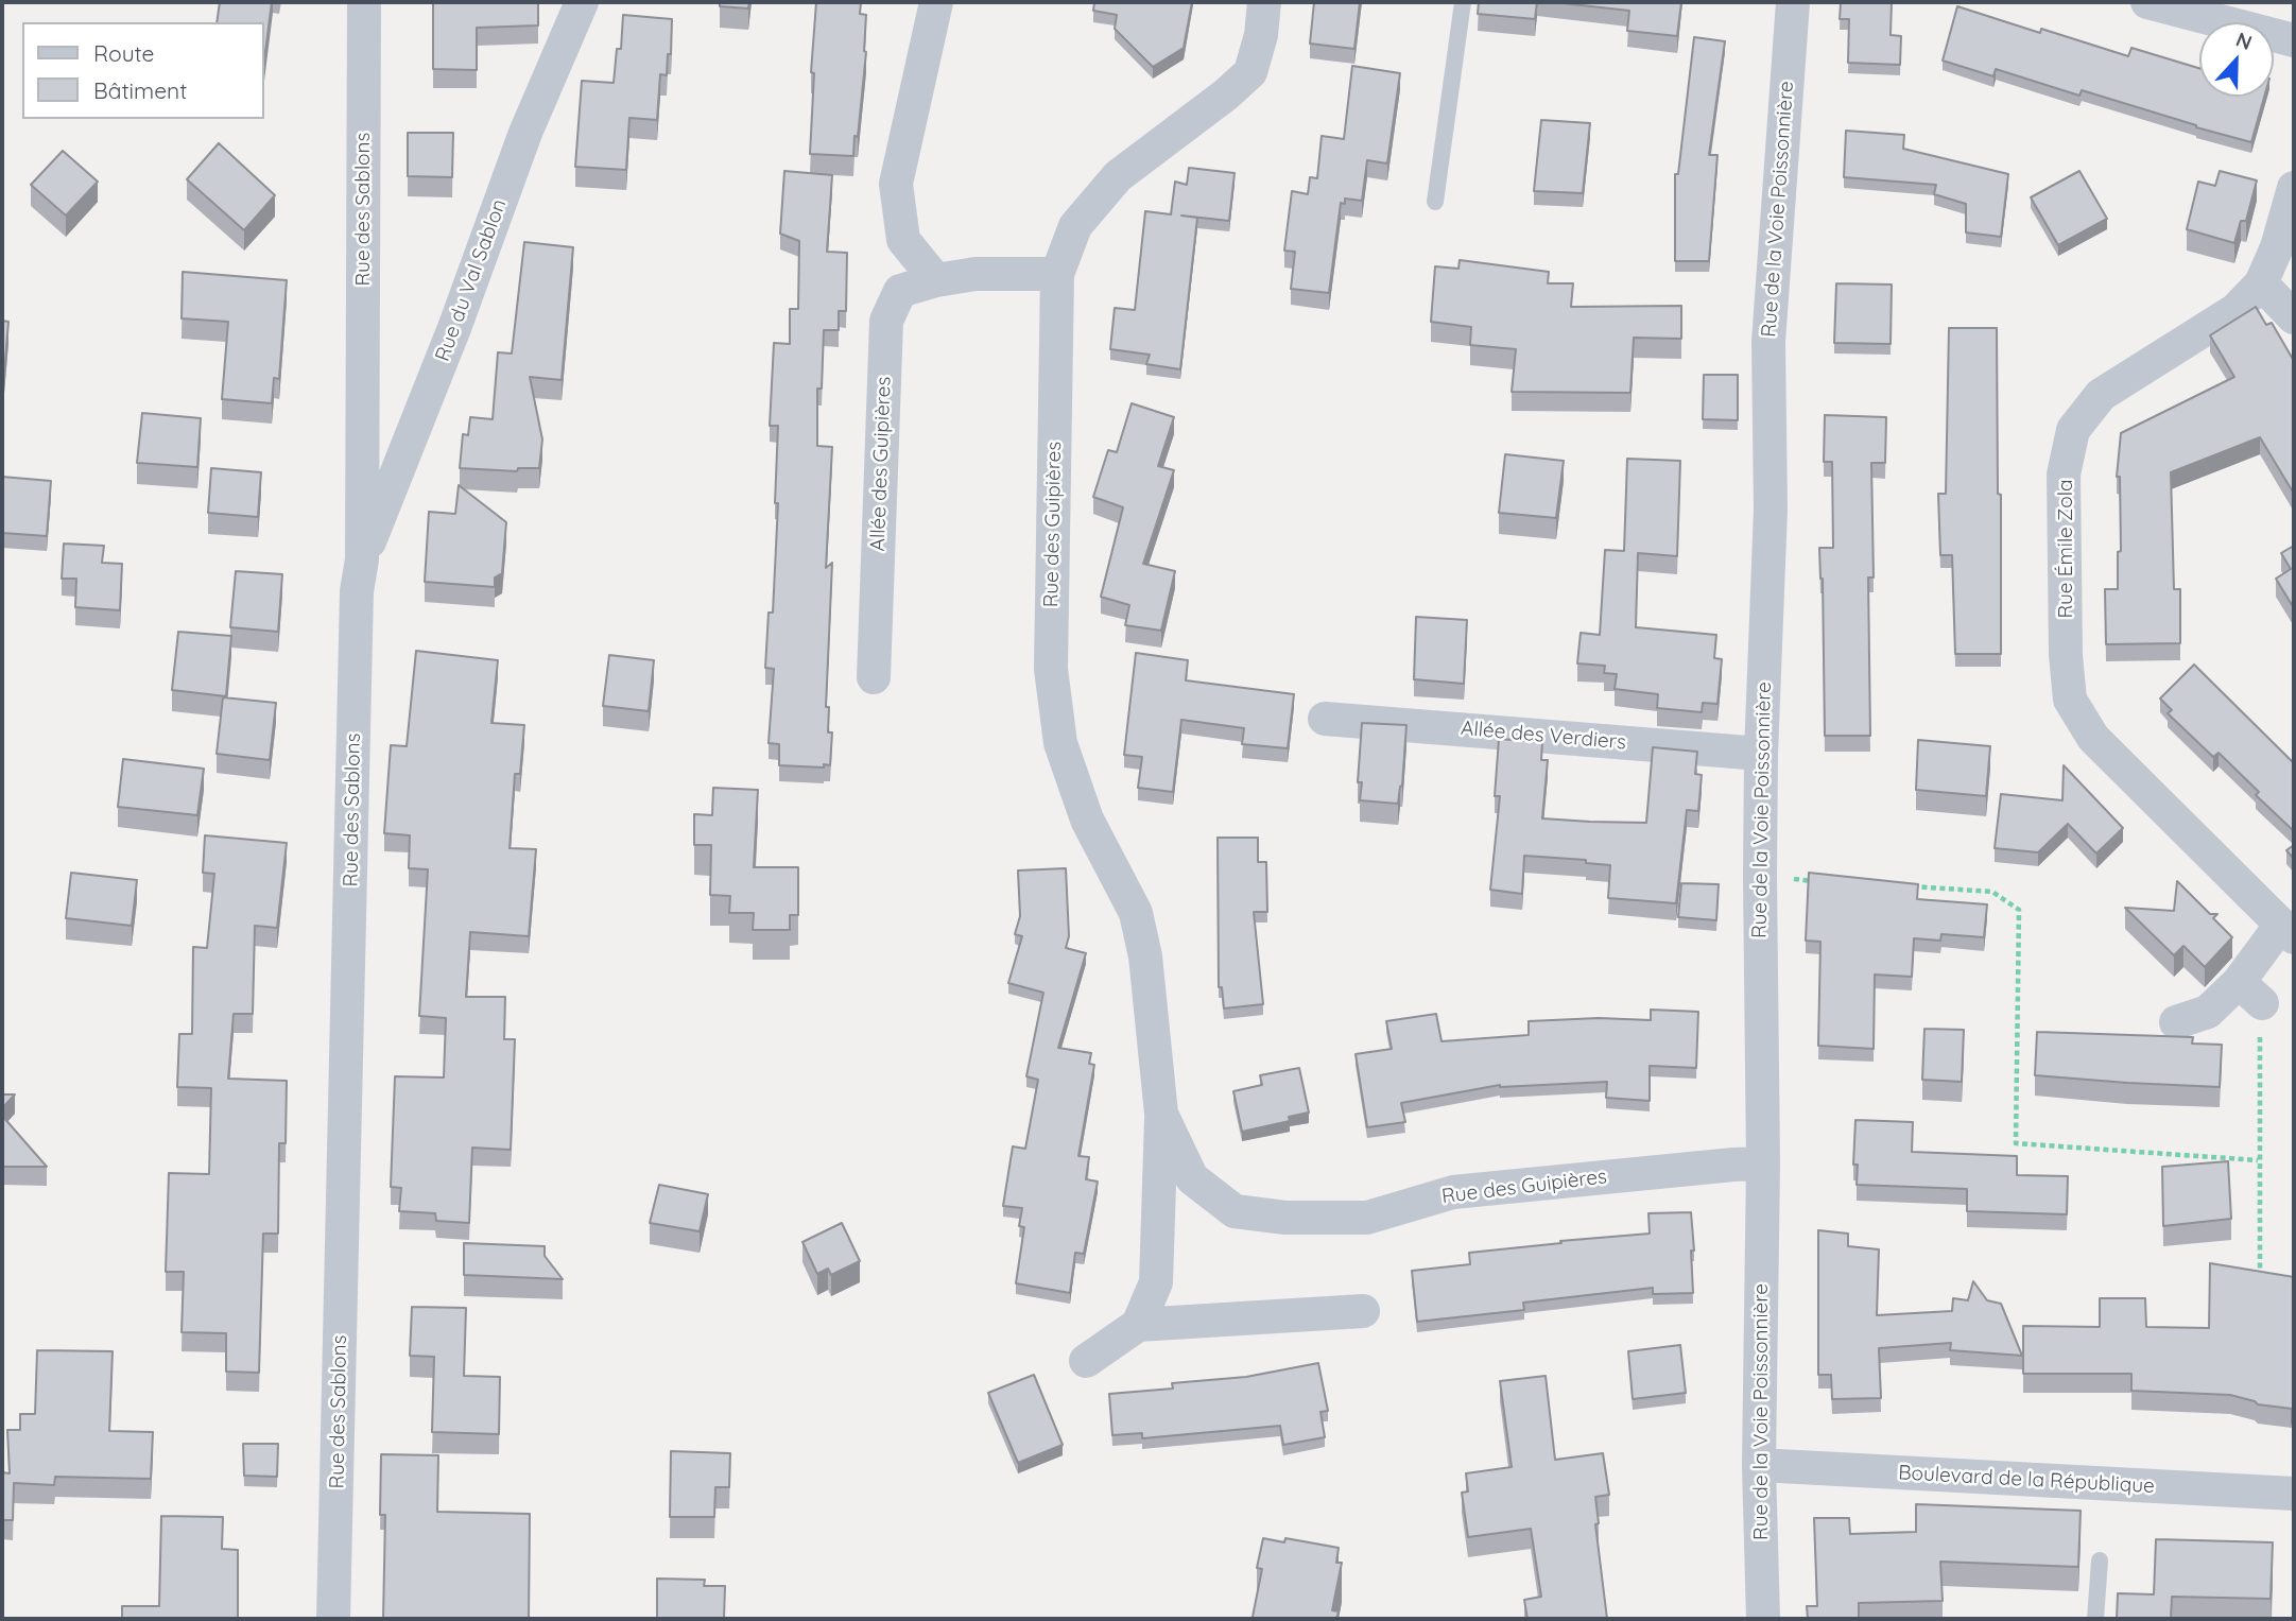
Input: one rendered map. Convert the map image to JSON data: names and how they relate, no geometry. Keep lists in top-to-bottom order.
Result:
{
  "streets": {
    "street": [
      "Rue des Sablons",
      "Rue de la Voie Poissonnière",
      "Rue du Val Sablon",
      "Allée des Guipières",
      "Rue des Guipières",
      "Rue Émile Zola",
      "Allée des Verdiers",
      "Boulevard de la République"
    ]
  },
  "crossings": [
    ["Rue des Sablons", "Rue du Val Sablon"],
    ["Rue de la Voie Poissonnière", "Rue des Guipières"],
    ["Rue de la Voie Poissonnière", "Allée des Verdiers"],
    ["Rue de la Voie Poissonnière", "Boulevard de la République"],
    ["Allée des Guipières", "Rue des Guipières"]
  ],
  "legend": ["Route", "Bâtiment"],
  "north": "top"
}
